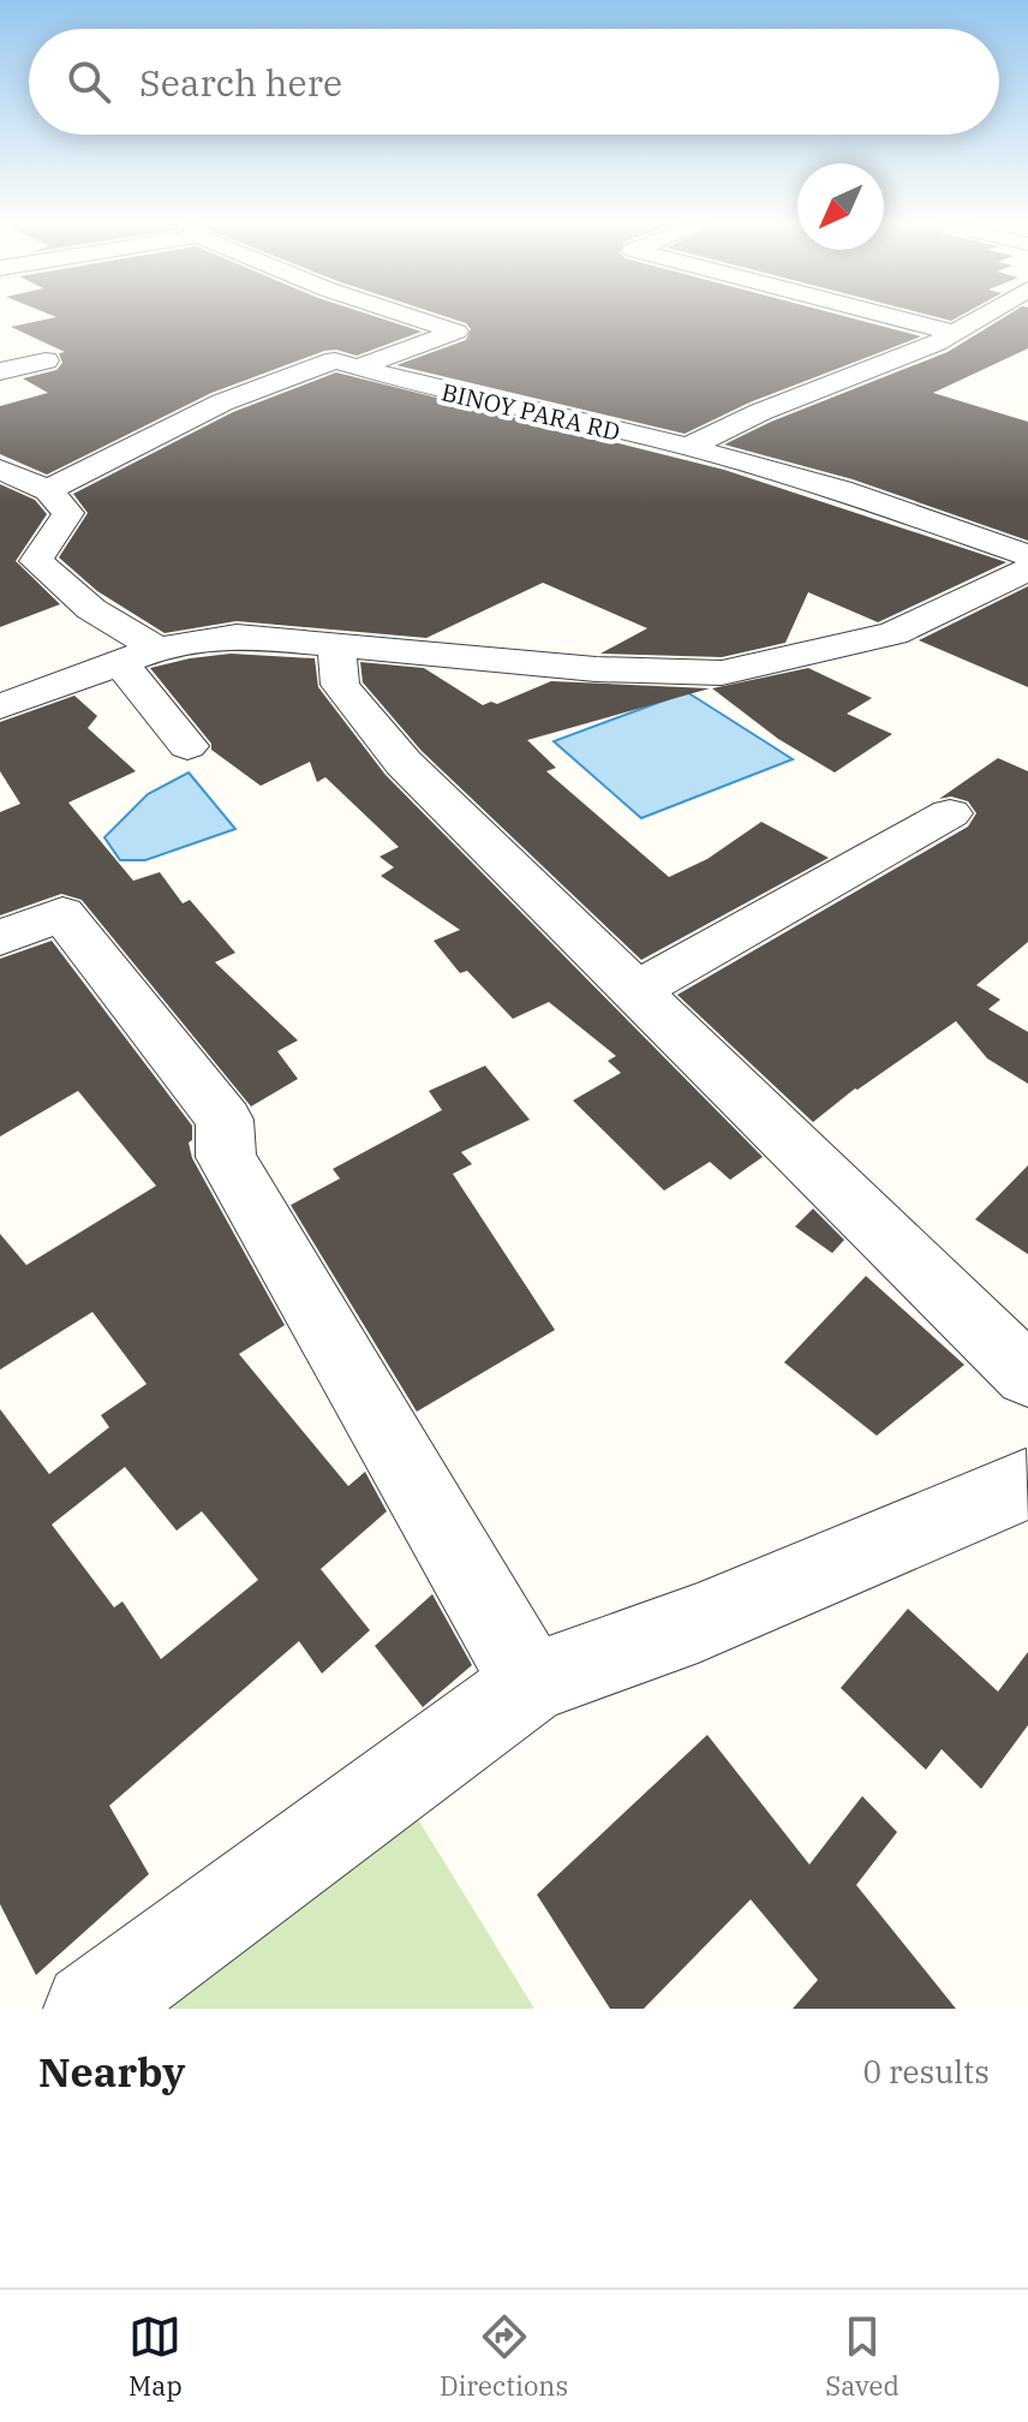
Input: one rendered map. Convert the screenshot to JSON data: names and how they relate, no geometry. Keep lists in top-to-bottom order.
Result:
{
  "streets": {
    "street": ["BINOY PARA RD"]
  },
  "north": "bottom left",
  "page": {
    "search": "Search here",
    "heading": ["Nearby", "0 results"],
    "nav": ["Map", "Directions", "Saved"]
  }
}
